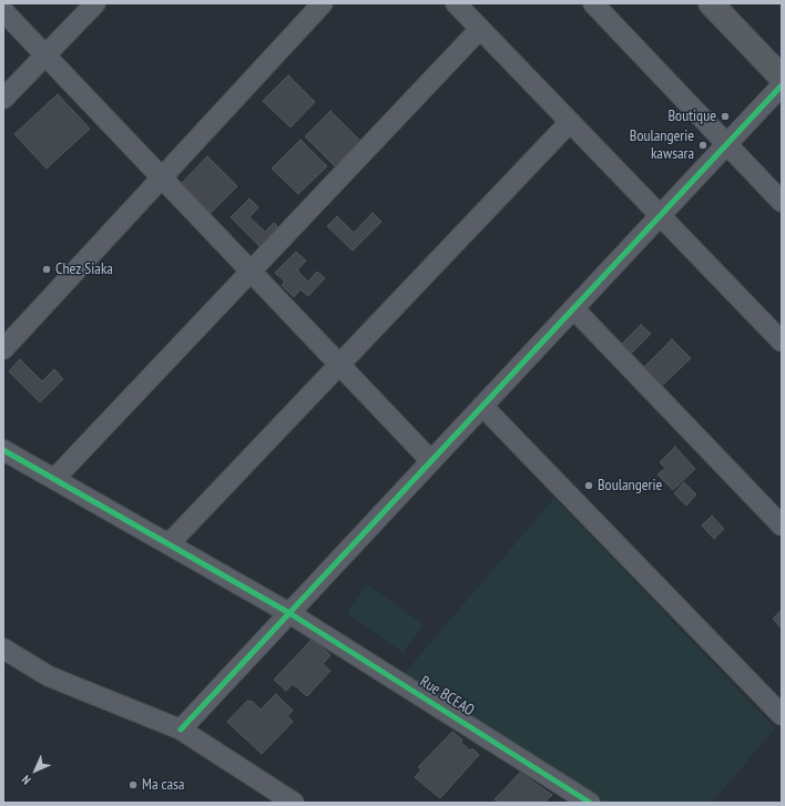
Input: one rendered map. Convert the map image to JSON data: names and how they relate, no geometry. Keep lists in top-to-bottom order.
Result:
{
  "streets": {
    "street": ["Rue BCEAO"]
  },
  "places": [
    "Boutique",
    "Boulangerie kawsara",
    "Chez Siaka",
    "Boulangerie",
    "Ma casa"
  ],
  "north": "bottom left"
}
